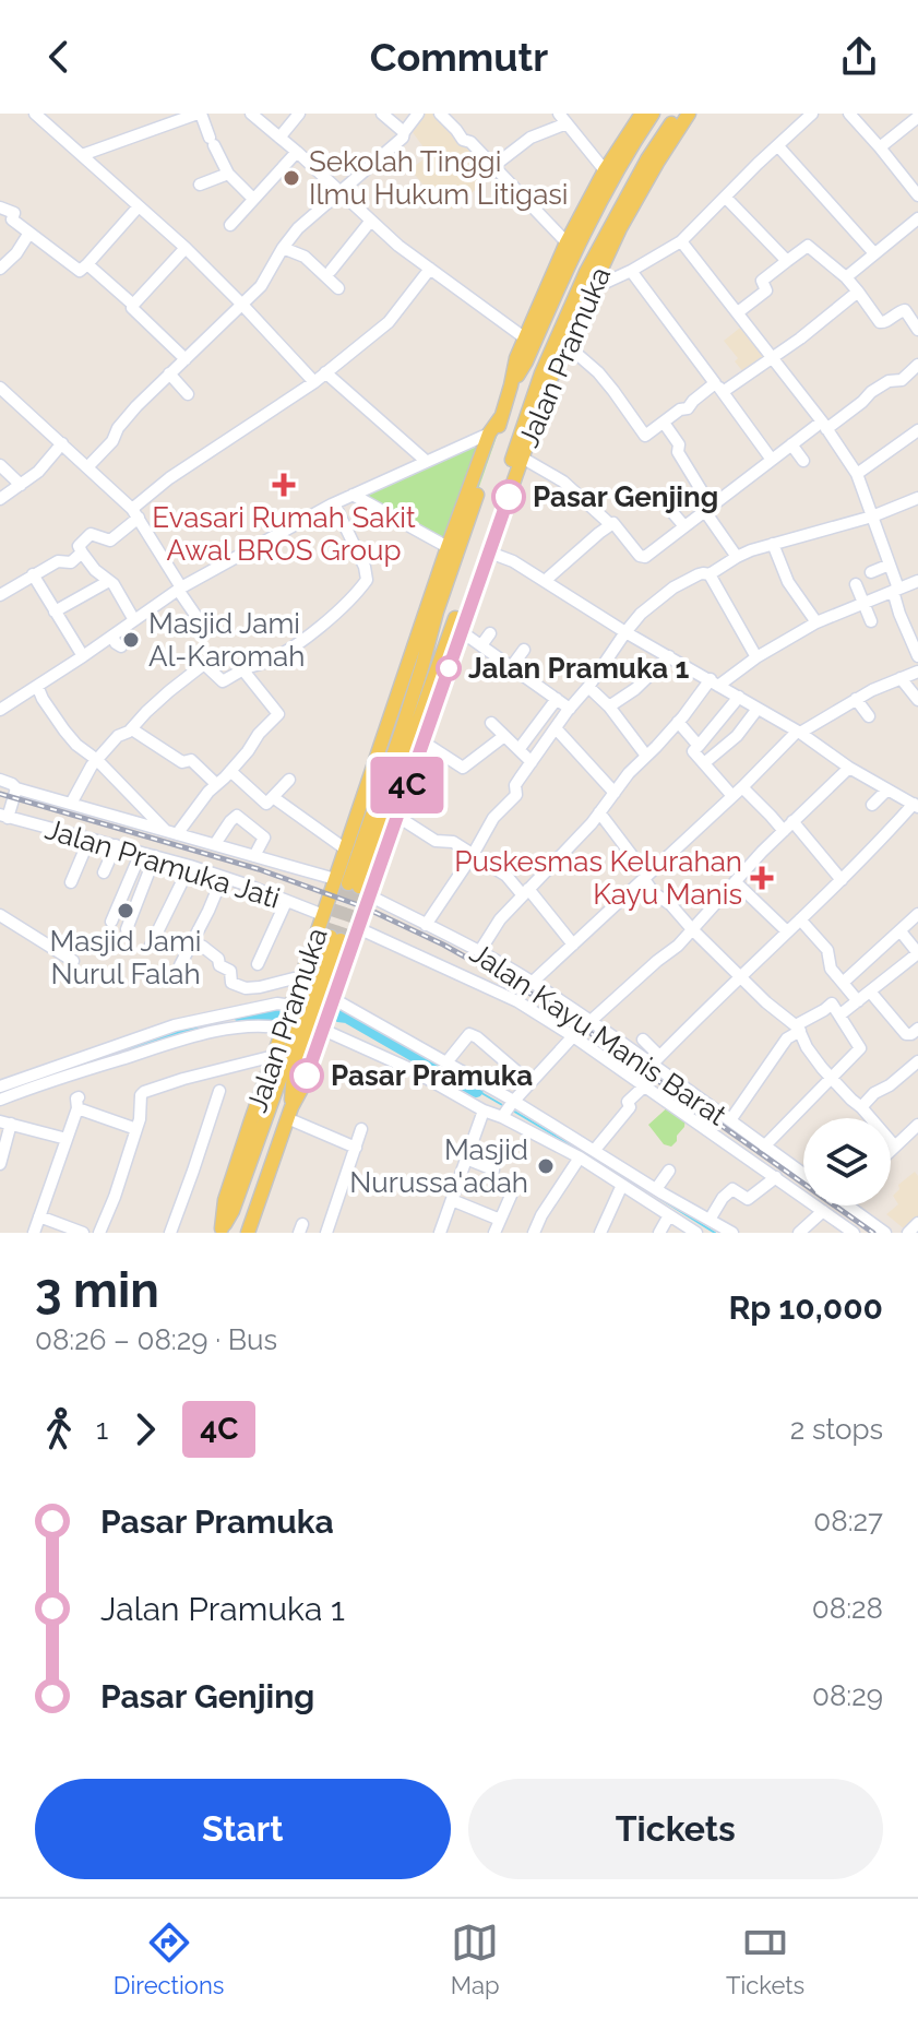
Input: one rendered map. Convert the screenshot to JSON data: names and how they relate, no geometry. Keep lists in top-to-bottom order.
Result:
{
  "streets": {
    "main road": ["Jalan Pramuka"],
    "street": ["Jalan Pramuka Jati", "Jalan Kayu Manis Barat"]
  },
  "crossings": [
    ["Jalan Pramuka", "Jalan Pramuka Jati"],
    ["Jalan Pramuka", "Jalan Kayu Manis Barat"]
  ],
  "places": {
    "other": [
      "Sekolah Tinggi Ilmu Hukum Litigasi",
      "Pasar Genjing",
      "Masjid Jami Al-Karomah",
      "Jalan Pramuka 1",
      "Masjid Jami Nurul Falah",
      "Pasar Pramuka",
      "Masjid Nurussa'adah"
    ],
    "health": ["Evasari Rumah Sakit Awal BROS Group", "Puskesmas Kelurahan Kayu Manis"]
  },
  "lines": ["bus line 4C"],
  "page": {
    "header": "Commutr",
    "on_map": "4C",
    "heading": ["3 min", "08:26 – 08:29 · Bus", "Rp 10,000"],
    "legs": ["1", "4C", "2 stops"],
    "list": [
      {
        "name": "Pasar Pramuka",
        "value": "08:27"
      },
      {
        "name": "Jalan Pramuka 1",
        "value": "08:28"
      },
      {
        "name": "Pasar Genjing",
        "value": "08:29"
      }
    ],
    "buttons": ["Start", "Tickets"],
    "tabs": ["Directions", "Map", "Tickets"]
  }
}
